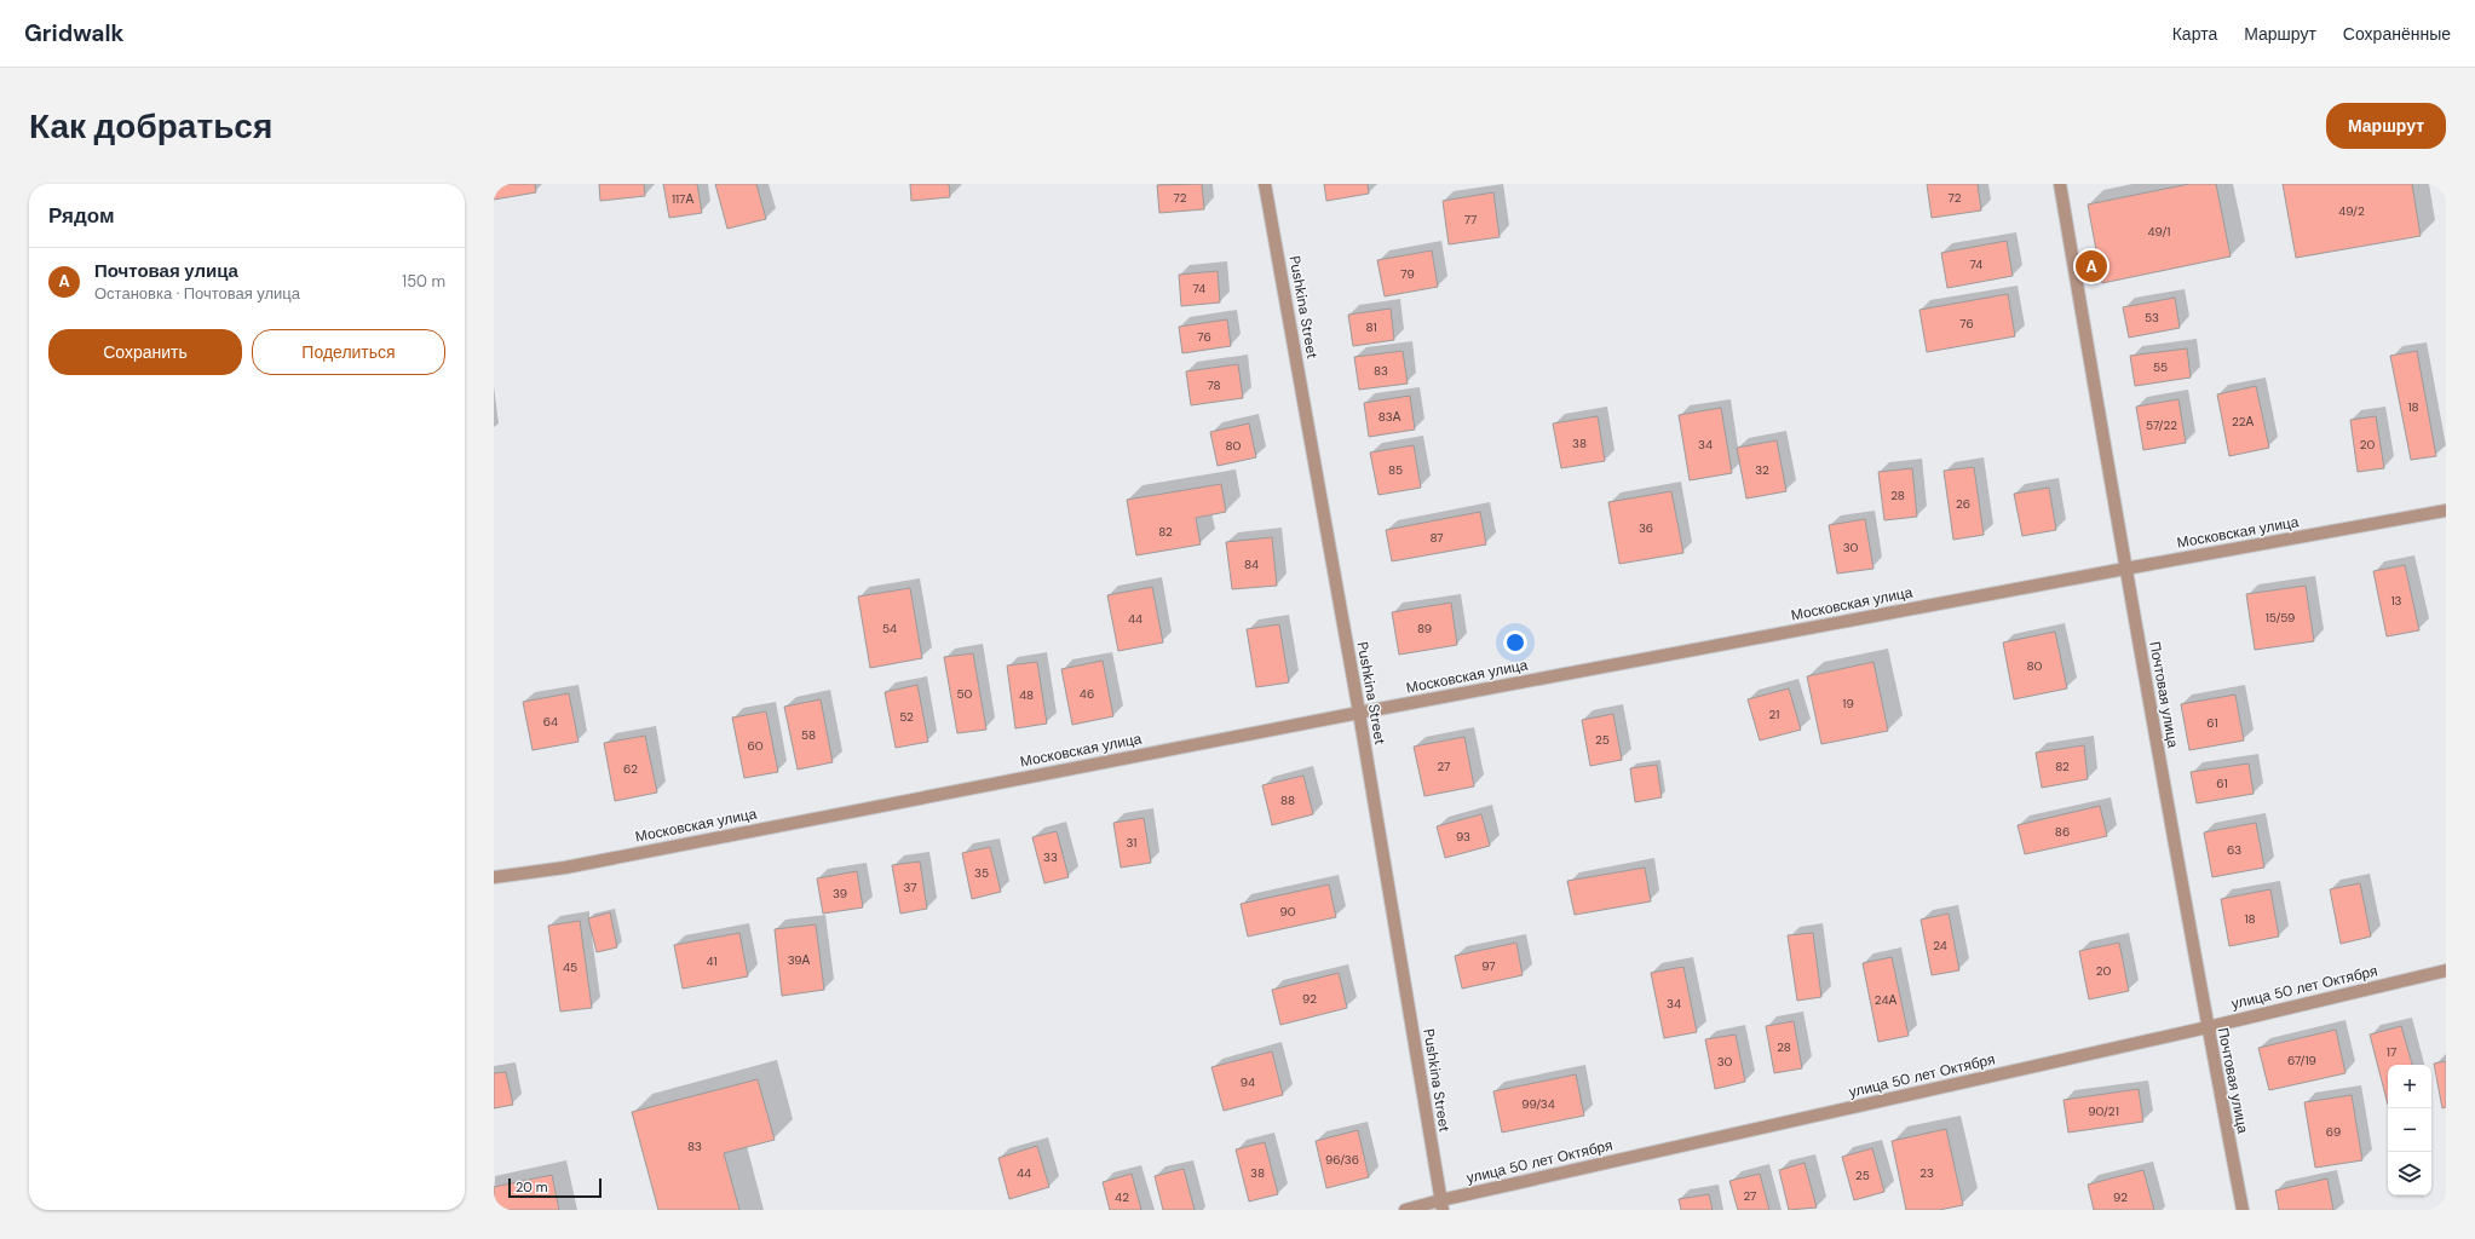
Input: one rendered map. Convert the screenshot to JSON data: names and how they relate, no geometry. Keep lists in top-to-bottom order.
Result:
{
  "streets": {
    "street": [
      "Pushkina Street",
      "Московская улица",
      "Почтовая улица",
      "улица 50 лет Октября"
    ]
  },
  "crossings": [
    ["Pushkina Street", "Московская улица"],
    ["Pushkina Street", "улица 50 лет Октября"],
    ["Московская улица", "Почтовая улица"],
    ["Почтовая улица", "улица 50 лет Октября"]
  ],
  "house_numbers": [
    "72",
    "72",
    "117А",
    "49/2",
    "77",
    "49/1",
    "74",
    "79",
    "74",
    "53",
    "76",
    "81",
    "76",
    "55",
    "83",
    "78",
    "18",
    "83А",
    "22А",
    "57/22",
    "38",
    "34",
    "20",
    "80",
    "85",
    "32",
    "28",
    "26",
    "36",
    "82",
    "87",
    "30",
    "84",
    "13",
    "15/59",
    "44",
    "54",
    "89",
    "80",
    "50",
    "46",
    "48",
    "19",
    "21",
    "52",
    "64",
    "61",
    "58",
    "25",
    "60",
    "27",
    "82",
    "62",
    "61",
    "88",
    "86",
    "93",
    "31",
    "63",
    "33",
    "35",
    "37",
    "39",
    "90",
    "18",
    "24",
    "39А",
    "41",
    "97",
    "45",
    "20",
    "92",
    "24А",
    "34",
    "28",
    "17",
    "67/19",
    "30",
    "94",
    "99/34",
    "90/21",
    "69",
    "83",
    "96/36",
    "44",
    "38",
    "23",
    "25",
    "27",
    "42",
    "92"
  ],
  "scale_bar": "20 m",
  "page": {
    "header": "Gridwalk",
    "nav": ["Карта", "Маршрут", "Сохранённые"],
    "buttons": [
      "Маршрут",
      ["Сохранить", "Поделиться"]
    ],
    "title": "Как добраться",
    "heading": "Рядом",
    "list": [
      {
        "mark": "A",
        "name": "Почтовая улица",
        "note": "Остановка · Почтовая улица",
        "value": "150 m"
      }
    ],
    "pins": "A",
    "map_buttons": ["+", "−"],
    "scale": "20 m"
  }
}
